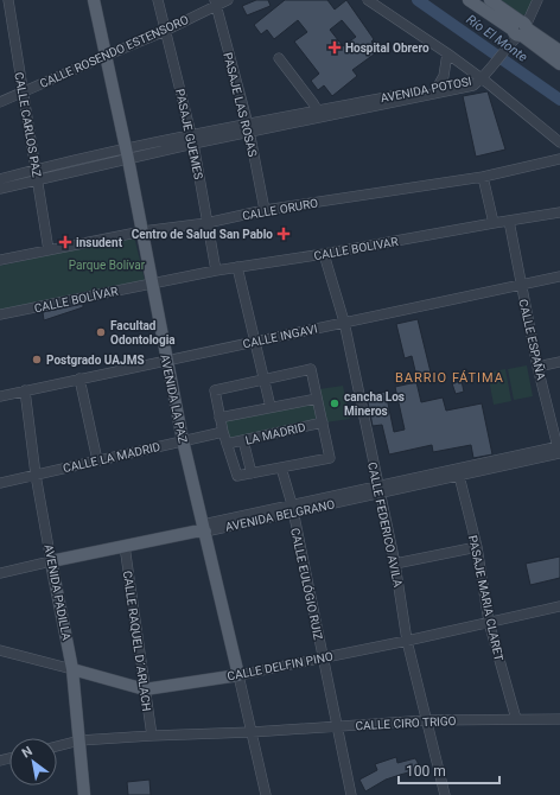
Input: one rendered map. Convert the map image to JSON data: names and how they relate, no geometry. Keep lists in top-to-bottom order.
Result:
{
  "streets": {
    "main road": [
      "AVENIDA LA PAZ",
      "AVENIDA BELGRANO",
      "AVENIDA PADILLA",
      "CALLE DELFIN PINO"
    ],
    "street": [
      "CALLE ROSENDO ESTENSORO",
      "AVENIDA POTOSI",
      "PASAJE LAS ROSAS",
      "CALLE CARLOS PAZ",
      "PASAJE GUEMES",
      "CALLE ORURO",
      "CALLE BOLIVAR",
      "CALLE BOLÍVAR",
      "CALLE INGAVI",
      "CALLE ESPAÑA",
      "LA MADRID",
      "CALLE LA MADRID",
      "CALLE FEDERICO AVILA",
      "CALLE EULÓGIO RUIZ",
      "PASAJE MARIA CLARET",
      "CALLE RAQUEL D´ARLACH",
      "CALLE CIRO TRIGO"
    ]
  },
  "crossings": [
    ["CALLE ROSENDO ESTENSORO", "PASAJE LAS ROSAS"],
    ["CALLE ROSENDO ESTENSORO", "CALLE CARLOS PAZ"],
    ["CALLE ROSENDO ESTENSORO", "PASAJE GUEMES"],
    ["CALLE ROSENDO ESTENSORO", "AVENIDA LA PAZ"],
    ["AVENIDA POTOSI", "PASAJE LAS ROSAS"],
    ["AVENIDA POTOSI", "CALLE CARLOS PAZ"],
    ["AVENIDA POTOSI", "PASAJE GUEMES"],
    ["AVENIDA POTOSI", "AVENIDA LA PAZ"],
    ["PASAJE LAS ROSAS", "CALLE ORURO"],
    ["CALLE CARLOS PAZ", "CALLE ORURO"],
    ["PASAJE GUEMES", "CALLE ORURO"],
    ["PASAJE GUEMES", "CALLE BOLIVAR"],
    ["CALLE ORURO", "AVENIDA LA PAZ"],
    ["CALLE BOLIVAR", "CALLE BOLÍVAR"],
    ["CALLE BOLIVAR", "CALLE ESPAÑA"],
    ["CALLE BOLIVAR", "AVENIDA LA PAZ"],
    ["CALLE BOLIVAR", "CALLE FEDERICO AVILA"],
    ["CALLE BOLÍVAR", "AVENIDA LA PAZ"],
    ["CALLE INGAVI", "CALLE ESPAÑA"],
    ["CALLE INGAVI", "AVENIDA LA PAZ"],
    ["CALLE INGAVI", "CALLE FEDERICO AVILA"],
    ["CALLE INGAVI", "AVENIDA PADILLA"],
    ["CALLE ESPAÑA", "AVENIDA BELGRANO"],
    ["AVENIDA LA PAZ", "CALLE LA MADRID"],
    ["AVENIDA LA PAZ", "AVENIDA BELGRANO"],
    ["AVENIDA LA PAZ", "CALLE DELFIN PINO"],
    ["AVENIDA LA PAZ", "CALLE CIRO TRIGO"],
    ["CALLE LA MADRID", "AVENIDA PADILLA"],
    ["AVENIDA BELGRANO", "CALLE FEDERICO AVILA"],
    ["AVENIDA BELGRANO", "CALLE EULÓGIO RUIZ"],
    ["AVENIDA BELGRANO", "AVENIDA PADILLA"],
    ["AVENIDA BELGRANO", "PASAJE MARIA CLARET"],
    ["AVENIDA BELGRANO", "CALLE RAQUEL D´ARLACH"],
    ["CALLE FEDERICO AVILA", "CALLE DELFIN PINO"],
    ["CALLE FEDERICO AVILA", "CALLE CIRO TRIGO"],
    ["CALLE EULÓGIO RUIZ", "CALLE DELFIN PINO"],
    ["CALLE EULÓGIO RUIZ", "CALLE CIRO TRIGO"],
    ["AVENIDA PADILLA", "CALLE DELFIN PINO"],
    ["AVENIDA PADILLA", "CALLE CIRO TRIGO"],
    ["PASAJE MARIA CLARET", "CALLE DELFIN PINO"],
    ["PASAJE MARIA CLARET", "CALLE CIRO TRIGO"],
    ["CALLE RAQUEL D´ARLACH", "CALLE DELFIN PINO"],
    ["CALLE RAQUEL D´ARLACH", "CALLE CIRO TRIGO"]
  ],
  "districts": ["BARRIO FÁTIMA"],
  "water": ["Río El Monte"],
  "parks": ["Parque Bolívar"],
  "places": {
    "health": ["Hospital Obrero", "Centro de Salud San Pablo", "insudent"],
    "other": ["Facultad Odontologia", "Postgrado UAJMS", "cancha Los Mineros"]
  },
  "scale_bar": "100 m",
  "north": "top left"
}
